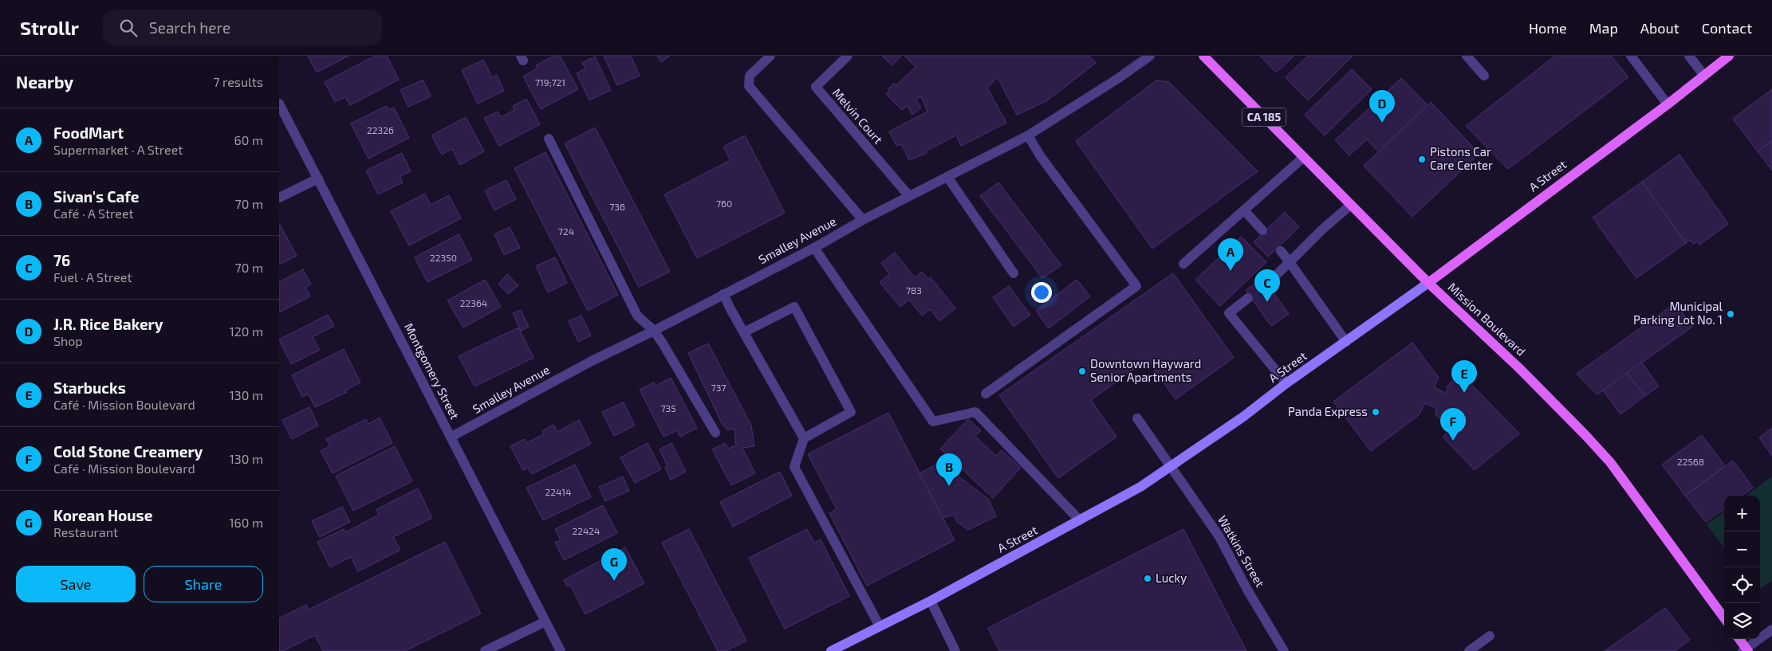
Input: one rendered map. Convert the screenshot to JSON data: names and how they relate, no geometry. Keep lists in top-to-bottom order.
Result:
{
  "streets": {
    "main road": ["CA 185", "A Street", "Mission Boulevard"],
    "street": [
      "Melvin Court",
      "Smalley Avenue",
      "Montgomery Street",
      "Watkins Street"
    ]
  },
  "crossings": [
    ["Melvin Court", "Smalley Avenue"],
    ["A Street", "Mission Boulevard"],
    ["A Street", "Watkins Street"],
    ["Smalley Avenue", "Montgomery Street"]
  ],
  "places": [
    "Pistons Car Care Center",
    "Municipal Parking Lot No. 1",
    "Downtown Hayward Senior Apartments",
    "Panda Express",
    "Lucky"
  ],
  "house_numbers": [
    "719;721",
    "22326",
    "760",
    "736",
    "724",
    "22350",
    "783",
    "22364",
    "737",
    "735",
    "22568",
    "22414",
    "22424"
  ],
  "page": {
    "header": "Strollr",
    "search": "Search here",
    "nav": [
      "Home",
      "Map",
      "About",
      "Contact"
    ],
    "heading": ["Nearby", "7 results"],
    "pins": [
      "D",
      "A",
      "C",
      "E",
      "F",
      "B",
      "G"
    ],
    "list": [
      {
        "mark": "A",
        "name": "FoodMart",
        "note": "Supermarket · A Street",
        "value": "60 m"
      },
      {
        "mark": "B",
        "name": "Sivan's Cafe",
        "note": "Café · A Street",
        "value": "70 m"
      },
      {
        "mark": "C",
        "name": "76",
        "note": "Fuel · A Street",
        "value": "70 m"
      },
      {
        "mark": "D",
        "name": "J.R. Rice Bakery",
        "note": "Shop",
        "value": "120 m"
      },
      {
        "mark": "E",
        "name": "Starbucks",
        "note": "Café · Mission Boulevard",
        "value": "130 m"
      },
      {
        "mark": "F",
        "name": "Cold Stone Creamery",
        "note": "Café · Mission Boulevard",
        "value": "130 m"
      },
      {
        "mark": "G",
        "name": "Korean House",
        "note": "Restaurant",
        "value": "160 m"
      }
    ],
    "map_buttons": ["+", "−"],
    "buttons": ["Save", "Share"]
  }
}
